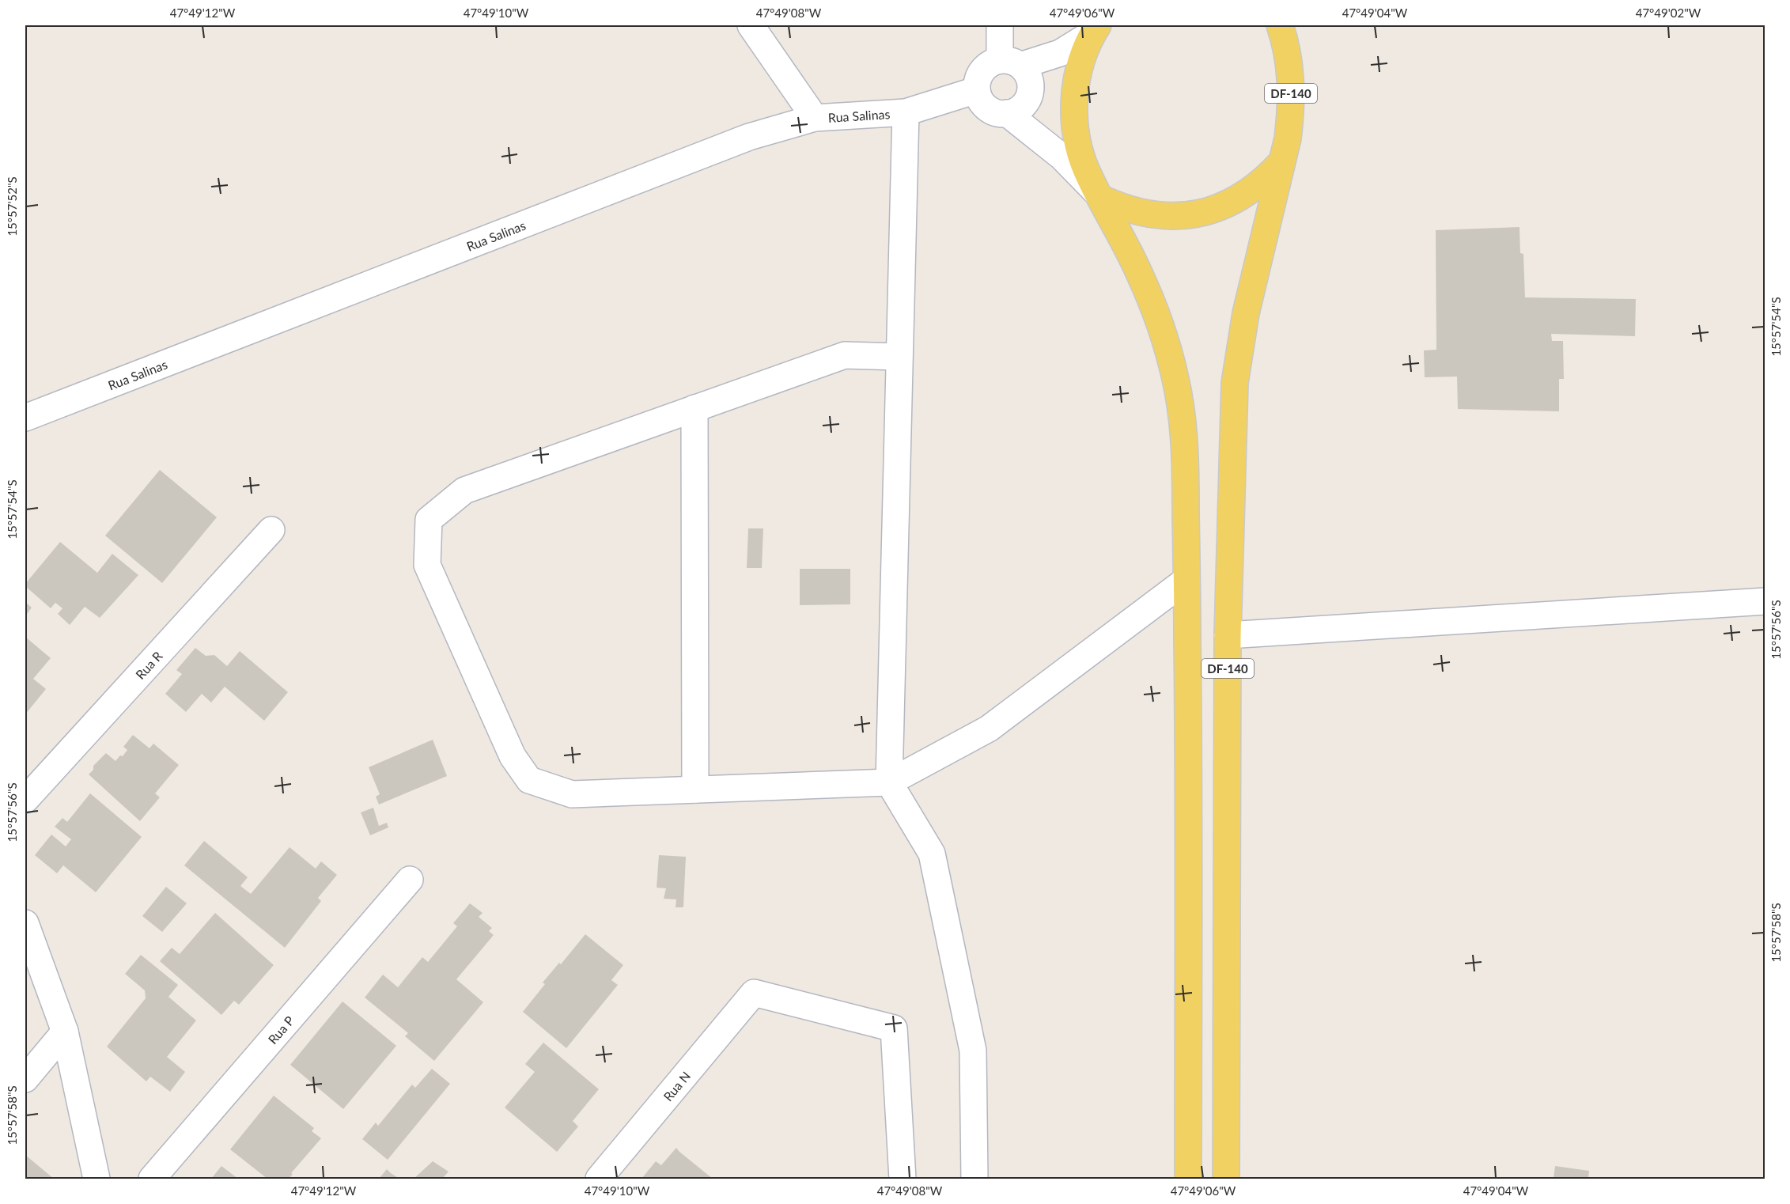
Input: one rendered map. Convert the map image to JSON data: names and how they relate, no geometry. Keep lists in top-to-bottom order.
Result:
{
  "streets": {
    "main road": ["DF-140"],
    "street": [
      "Rua Salinas",
      "Rua R",
      "Rua P",
      "Rua N"
    ]
  },
  "coordinates": [
    "47°49'12\"W",
    "47°49'10\"W",
    "47°49'08\"W",
    "47°49'06\"W",
    "47°49'04\"W",
    "47°49'02\"W",
    "15°57'52\"S",
    "15°57'54\"S",
    "15°57'56\"S",
    "15°57'58\"S"
  ]
}
